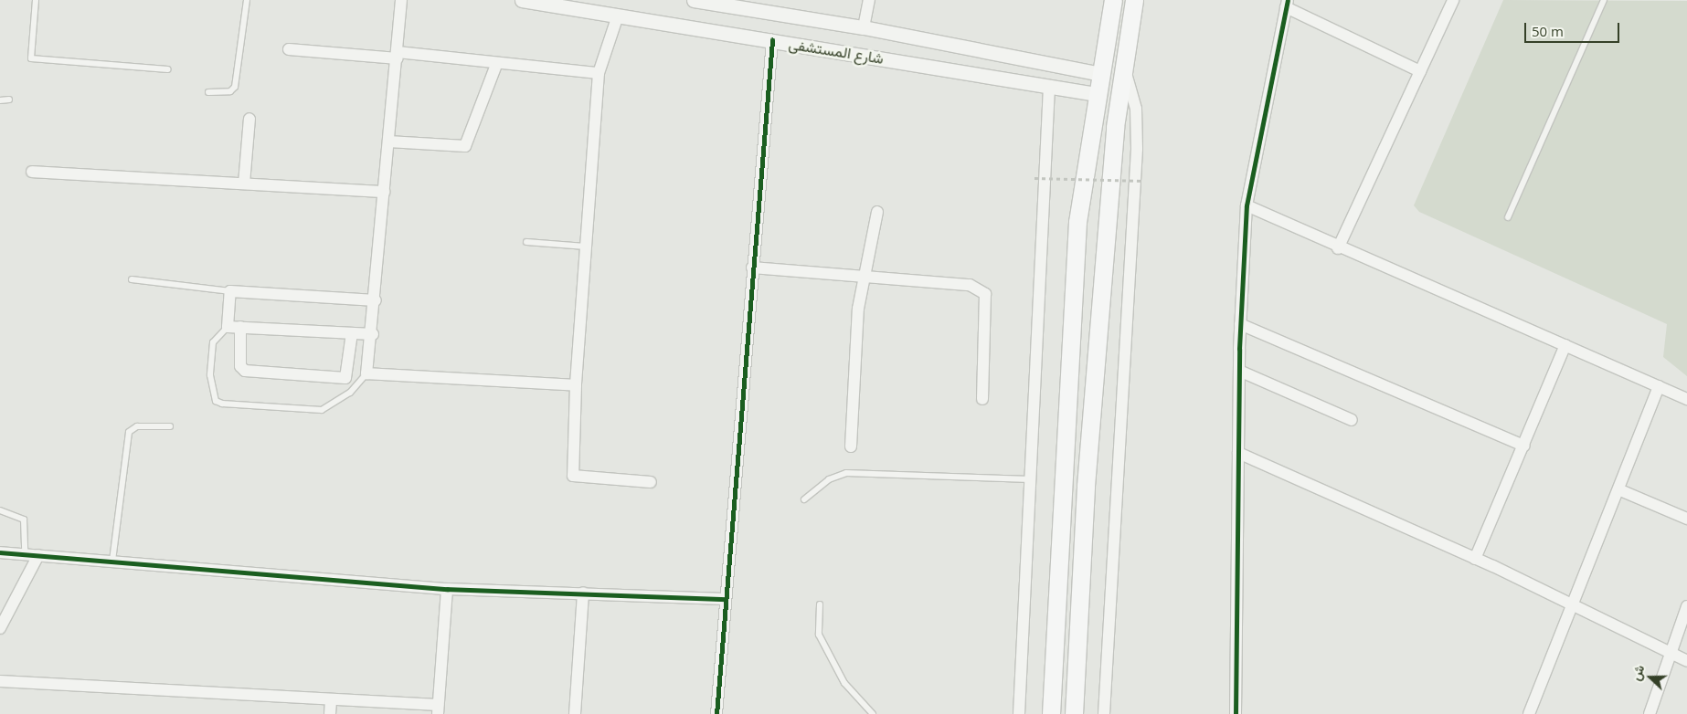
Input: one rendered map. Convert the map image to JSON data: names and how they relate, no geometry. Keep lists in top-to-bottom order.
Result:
{
  "streets": {
    "street": ["شارع المستشفى"]
  },
  "scale_bar": "50 m",
  "north": "left"
}
